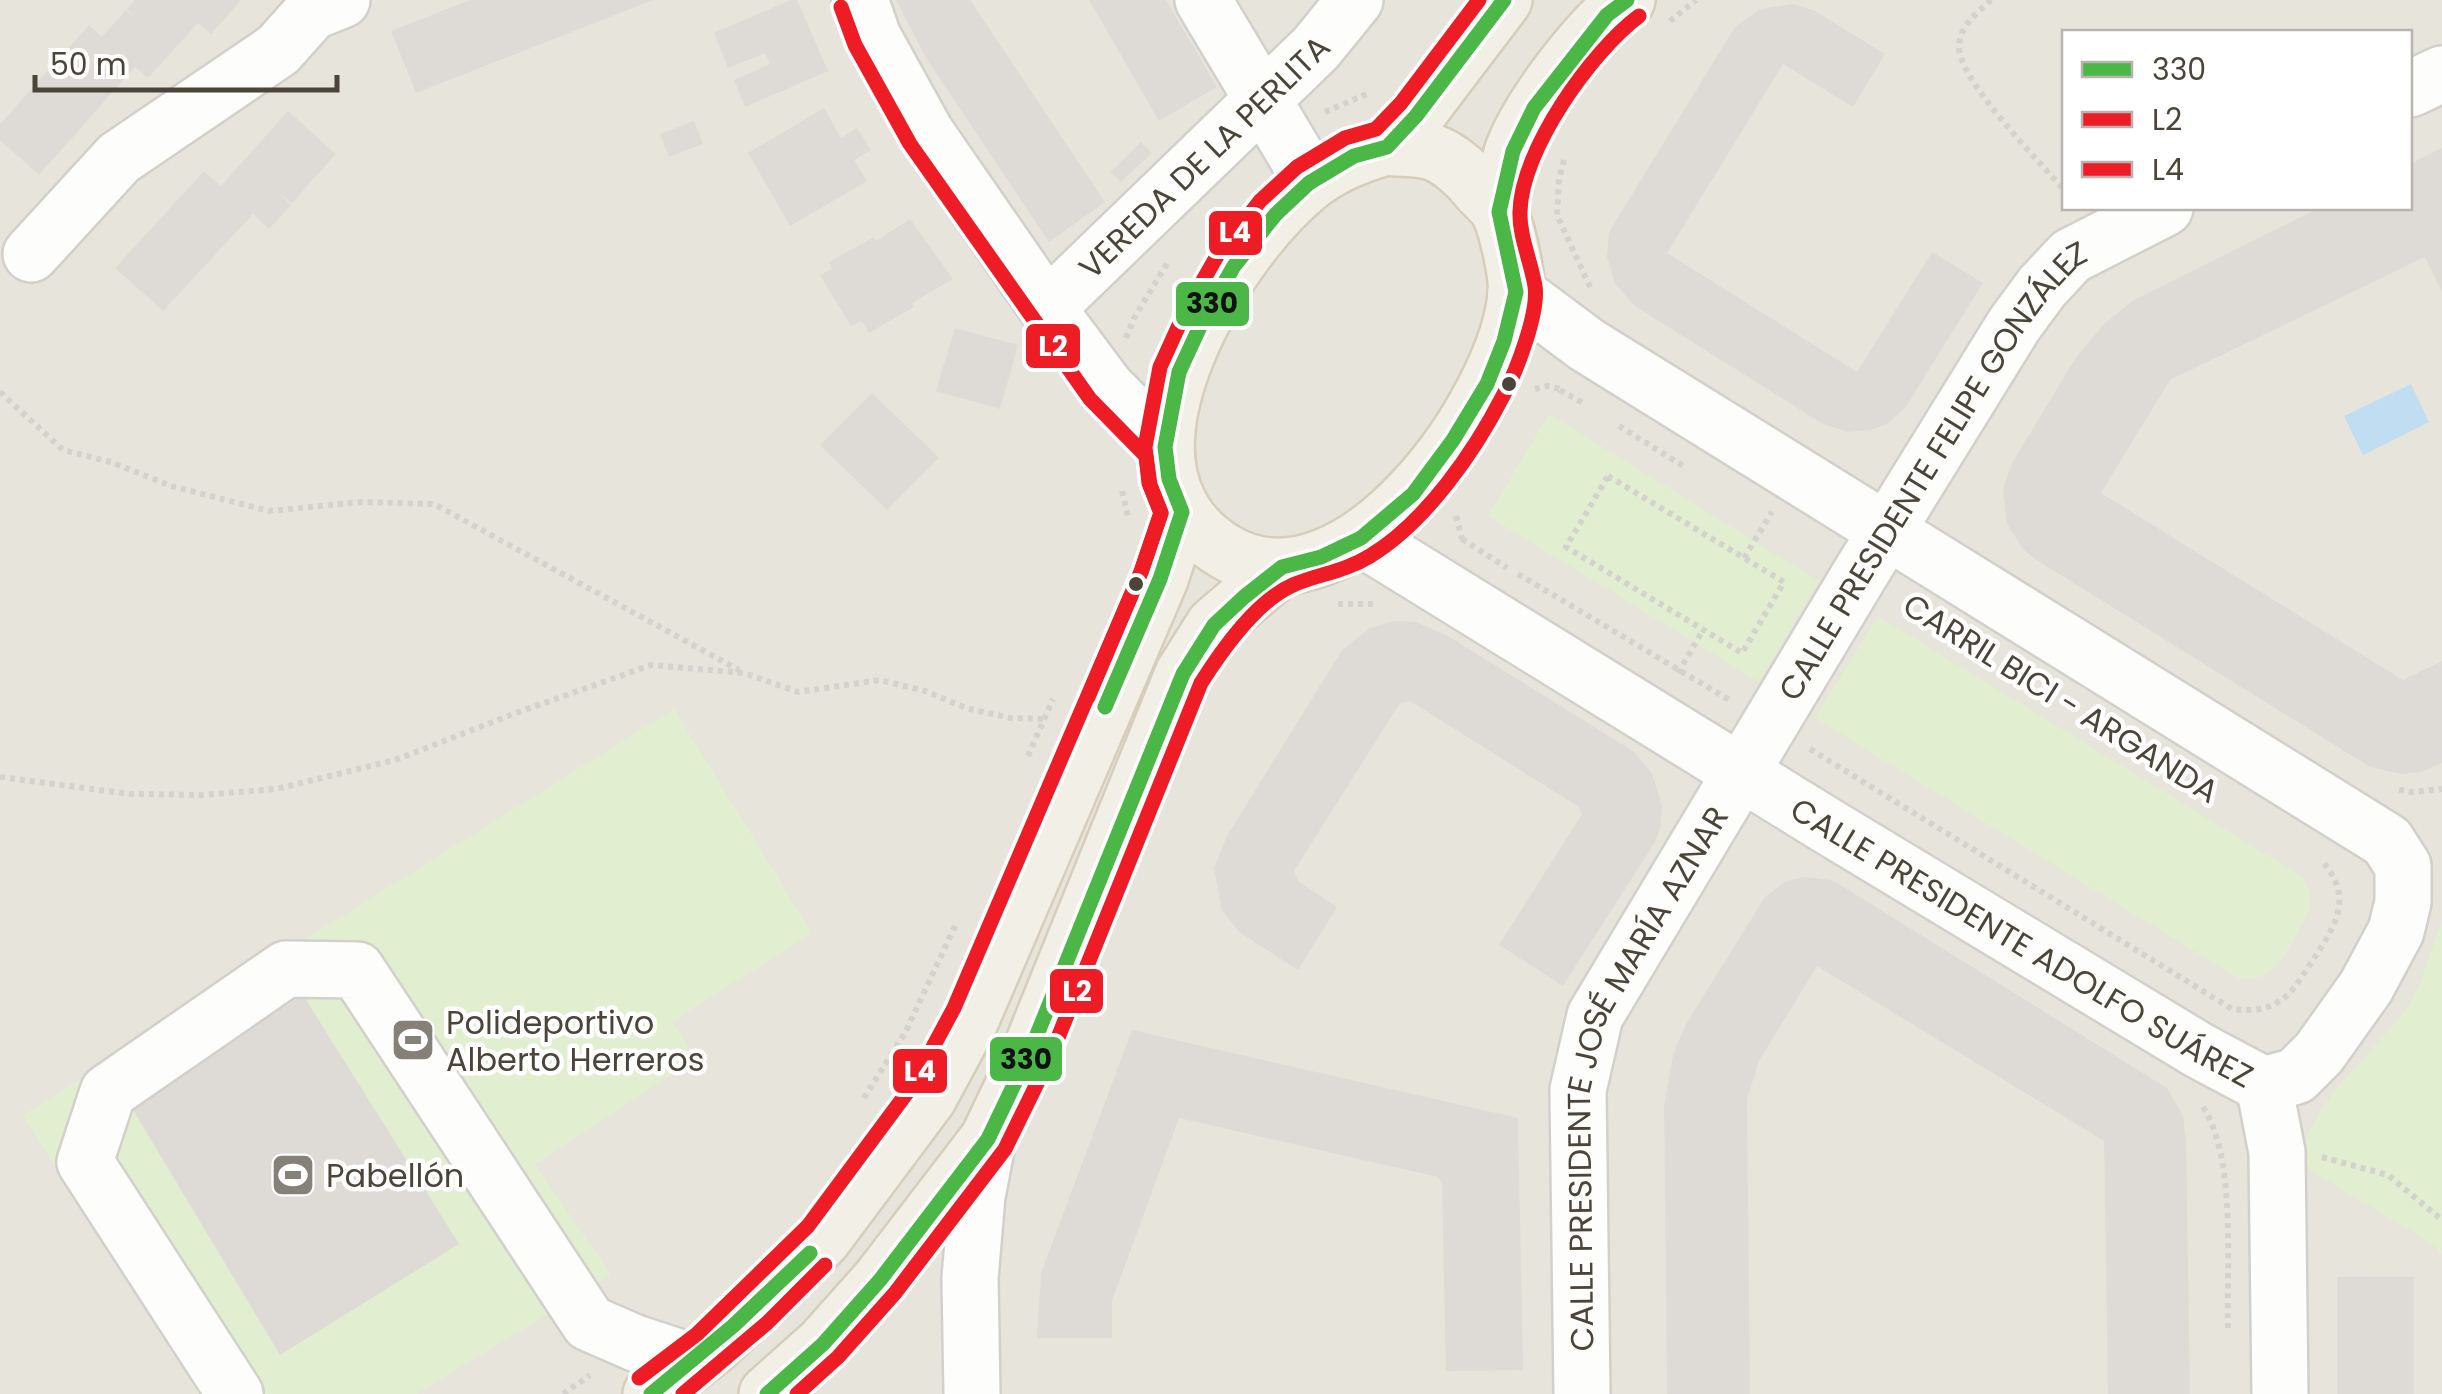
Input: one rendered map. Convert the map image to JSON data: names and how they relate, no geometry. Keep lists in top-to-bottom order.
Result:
{
  "streets": {
    "street": [
      "VEREDA DE LA PERLITA",
      "CALLE PRESIDENTE FELIPE GONZÁLEZ",
      "CALLE PRESIDENTE ADOLFO SUÁREZ",
      "CALLE PRESIDENTE JOSÉ MARÍA AZNAR"
    ]
  },
  "crossings": [
    ["CALLE PRESIDENTE FELIPE GONZÁLEZ", "CALLE PRESIDENTE ADOLFO SUÁREZ"],
    ["CALLE PRESIDENTE FELIPE GONZÁLEZ", "CALLE PRESIDENTE JOSÉ MARÍA AZNAR"],
    ["CALLE PRESIDENTE ADOLFO SUÁREZ", "CALLE PRESIDENTE JOSÉ MARÍA AZNAR"]
  ],
  "places": {
    "sports": ["Polideportivo Alberto Herreros", "Pabellón"]
  },
  "lines": ["transit line 330", "transit line L4", "transit line L2"],
  "legend": ["330", "L2", "L4"],
  "scale_bar": "50 m"
}
